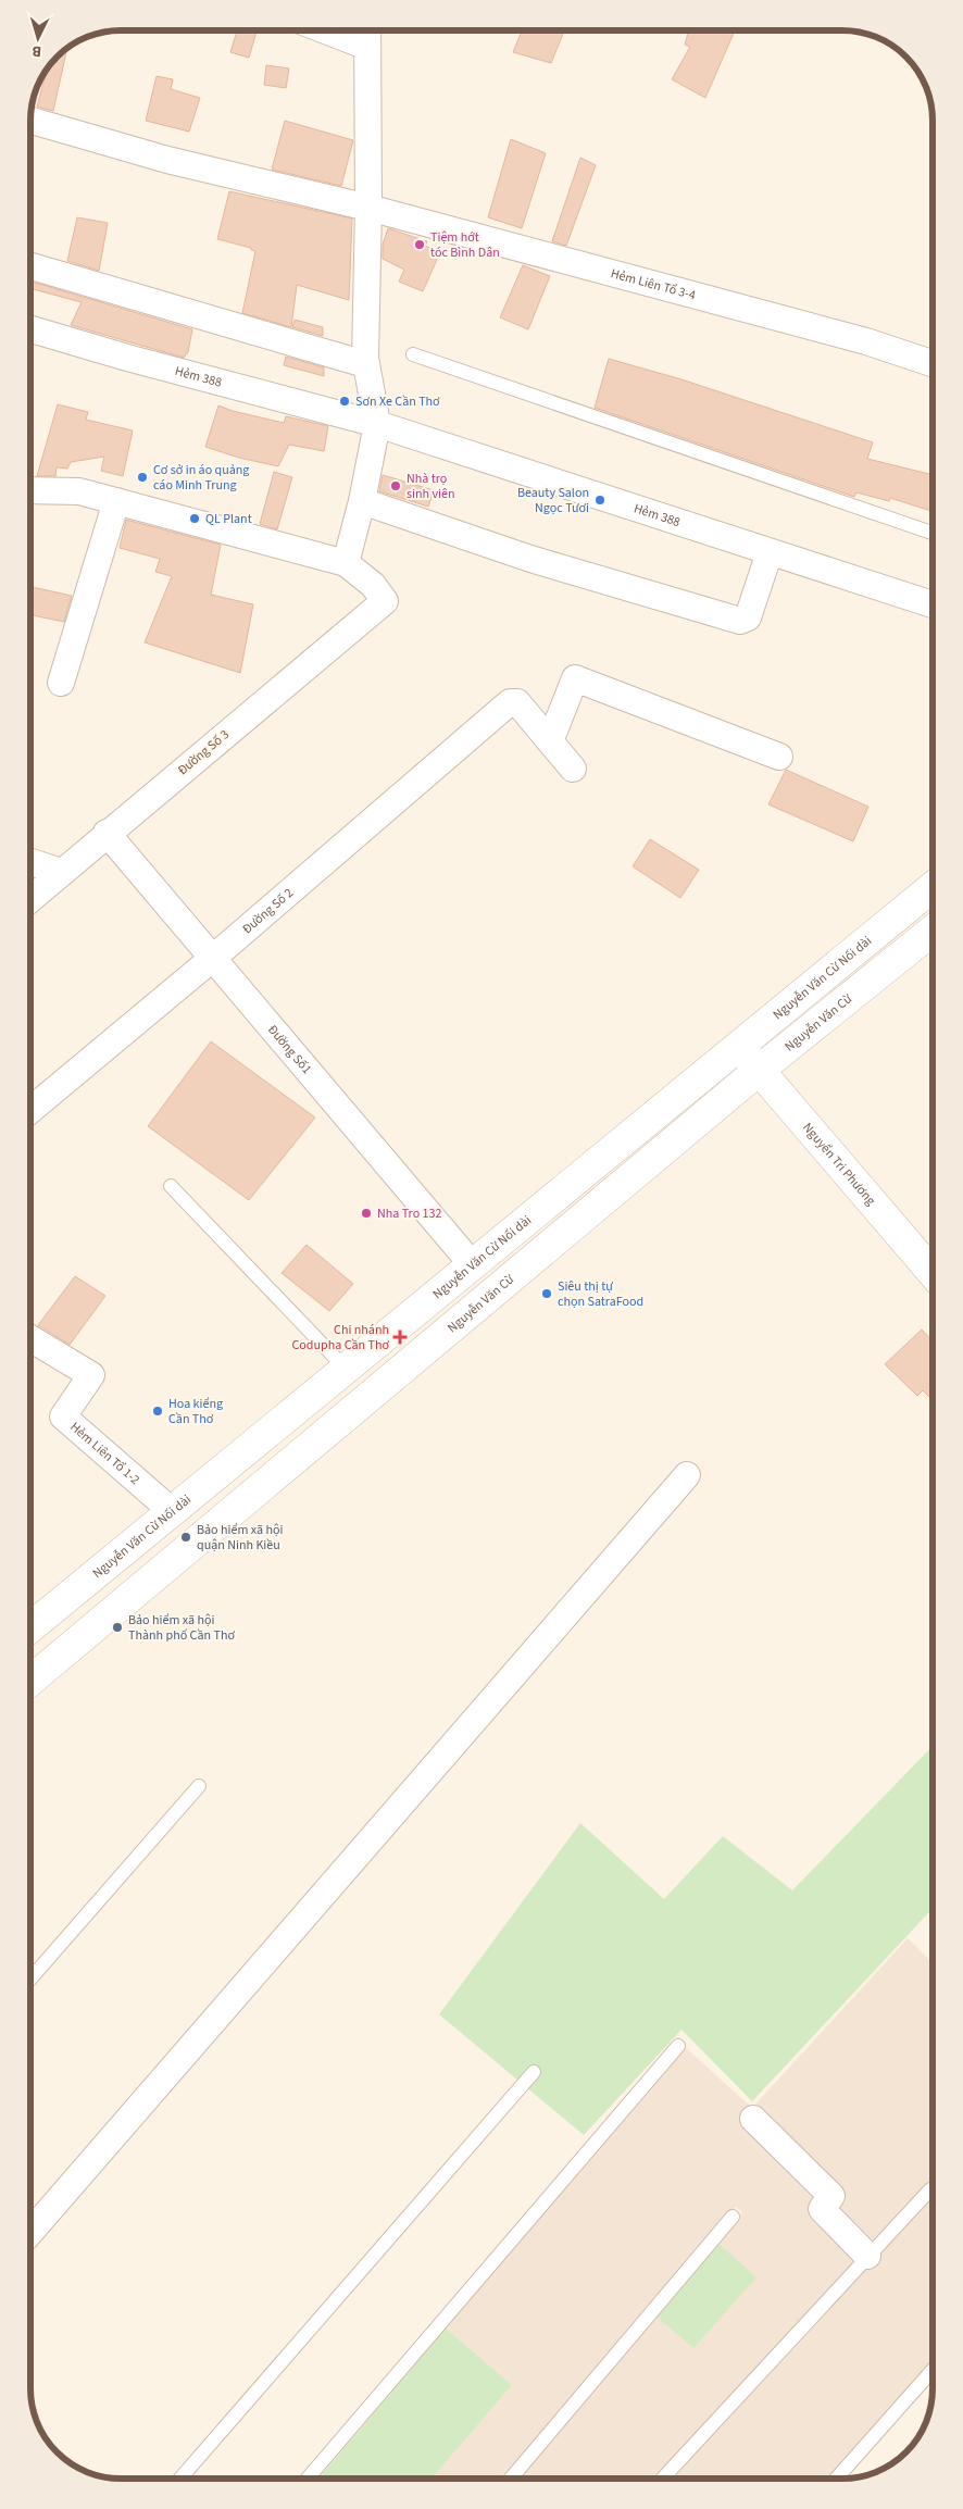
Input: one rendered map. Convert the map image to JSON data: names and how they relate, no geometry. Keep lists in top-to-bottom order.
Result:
{
  "streets": {
    "main road": ["Nguyễn Văn Cừ Nối dài", "Nguyễn Văn Cừ", "Nguyển Tri Phương"],
    "street": [
      "Hẻm Liên Tổ 3-4",
      "Hẻm 388",
      "Đường Số 3",
      "Đường Số 2",
      "Đường Số1",
      "Hẻm Liên Tổ 1-2"
    ]
  },
  "crossings": [
    ["Đường Số 3", "Đường Số1"],
    ["Đường Số 2", "Đường Số1"],
    ["Nguyễn Văn Cừ Nối dài", "Đường Số1"],
    ["Nguyễn Văn Cừ Nối dài", "Nguyển Tri Phương"],
    ["Nguyễn Văn Cừ Nối dài", "Hẻm Liên Tổ 1-2"],
    ["Nguyễn Văn Cừ", "Nguyển Tri Phương"]
  ],
  "places": {
    "other": [
      "Tiệm hớt tóc Bình Dân",
      "Sơn Xe Cần Thơ",
      "Cơ sở in áo quảng cáo Minh Trung",
      "Nhà trọ sinh viên",
      "Beauty Salon Ngọc Tươi",
      "QL Plant",
      "Nha Tro 132",
      "Siêu thị tự chọn SatraFood",
      "Hoa kiểng Cần Thơ",
      "Bảo hiểm xã hội quận Ninh Kiều",
      "Bảo hiểm xã hội Thành phố Cần Thơ"
    ],
    "health": ["Chi nhánh Codupha Cần Thơ"]
  },
  "north": "bottom"
}
